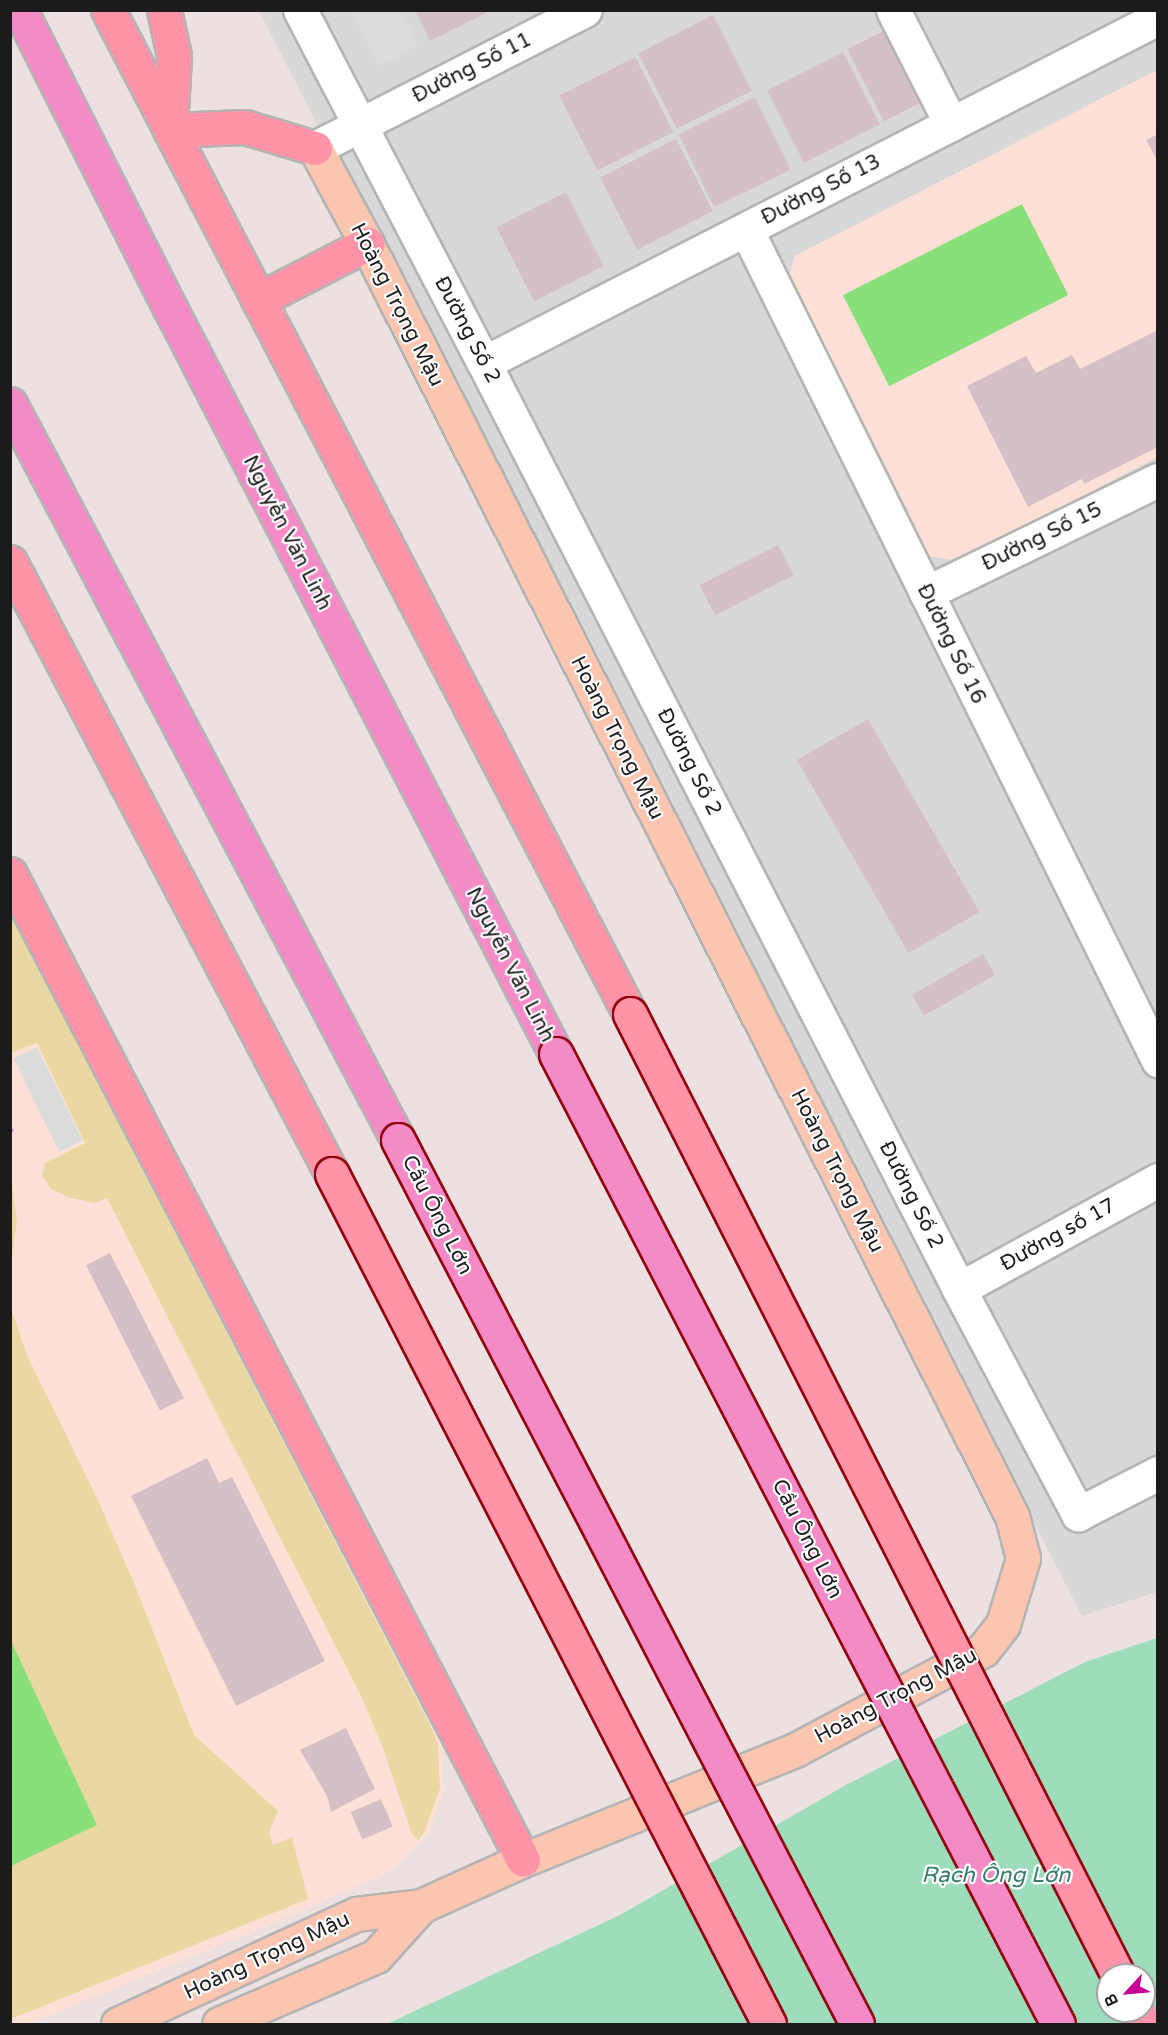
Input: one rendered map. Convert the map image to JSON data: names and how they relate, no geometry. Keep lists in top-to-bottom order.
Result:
{
  "streets": {
    "highway": ["Nguyễn Văn Linh", "Cầu Ông Lớn"],
    "main road": ["Hoàng Trọng Mậu"],
    "street": [
      "Đường Số 11",
      "Đường Số 13",
      "Đường Số 2",
      "Đường Số 15",
      "Đường Số 16",
      "Đường số 17"
    ]
  },
  "crossings": [
    ["Đường Số 11", "Hoàng Trọng Mậu"],
    ["Đường Số 11", "Đường Số 2"],
    ["Đường Số 13", "Đường Số 2"],
    ["Đường Số 13", "Đường Số 16"],
    ["Đường Số 2", "Đường số 17"],
    ["Nguyễn Văn Linh", "Cầu Ông Lớn"],
    ["Đường Số 15", "Đường Số 16"]
  ],
  "water": ["Rạch Ông Lớn"],
  "north": "bottom left"
}
